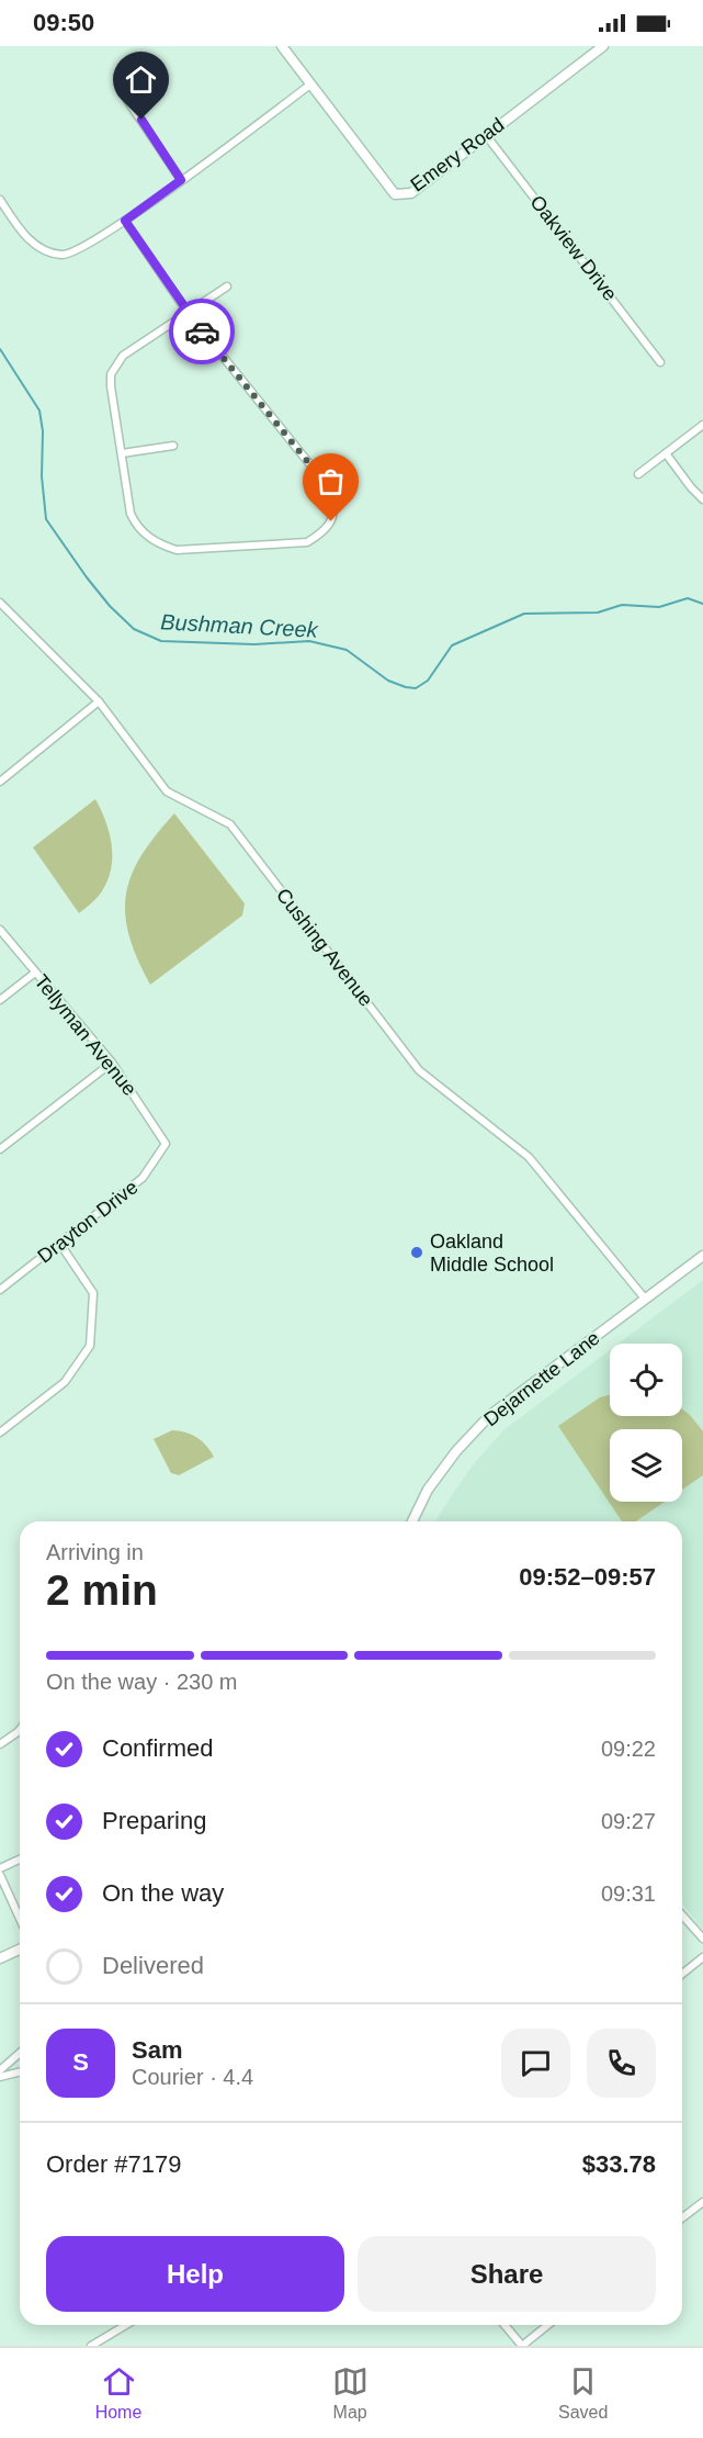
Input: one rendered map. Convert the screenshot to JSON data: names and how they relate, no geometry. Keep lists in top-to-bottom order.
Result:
{
  "streets": {
    "street": [
      "Emery Road",
      "Oakview Drive",
      "Cushing Avenue",
      "Tellyman Avenue",
      "Drayton Drive",
      "Dejarnette Lane"
    ]
  },
  "crossings": [
    ["Emery Road", "Oakview Drive"],
    ["Cushing Avenue", "Dejarnette Lane"],
    ["Tellyman Avenue", "Drayton Drive"]
  ],
  "water": ["Bushman Creek"],
  "places": ["Oakland Middle School"],
  "page": {
    "status": "09:50",
    "heading": ["2 min", "Arriving in", "09:52–09:57"],
    "panel": [
      "Sam",
      "Courier · 4.4",
      "Order #7179",
      "$33.78"
    ],
    "bar": "On the way · 230 m",
    "list": [
      ["Confirmed", "09:22"],
      ["Preparing", "09:27"],
      ["On the way", "09:31"],
      "Delivered"
    ],
    "round": "S",
    "buttons": ["Help", "Share"],
    "tabs": ["Home", "Map", "Saved"]
  }
}
